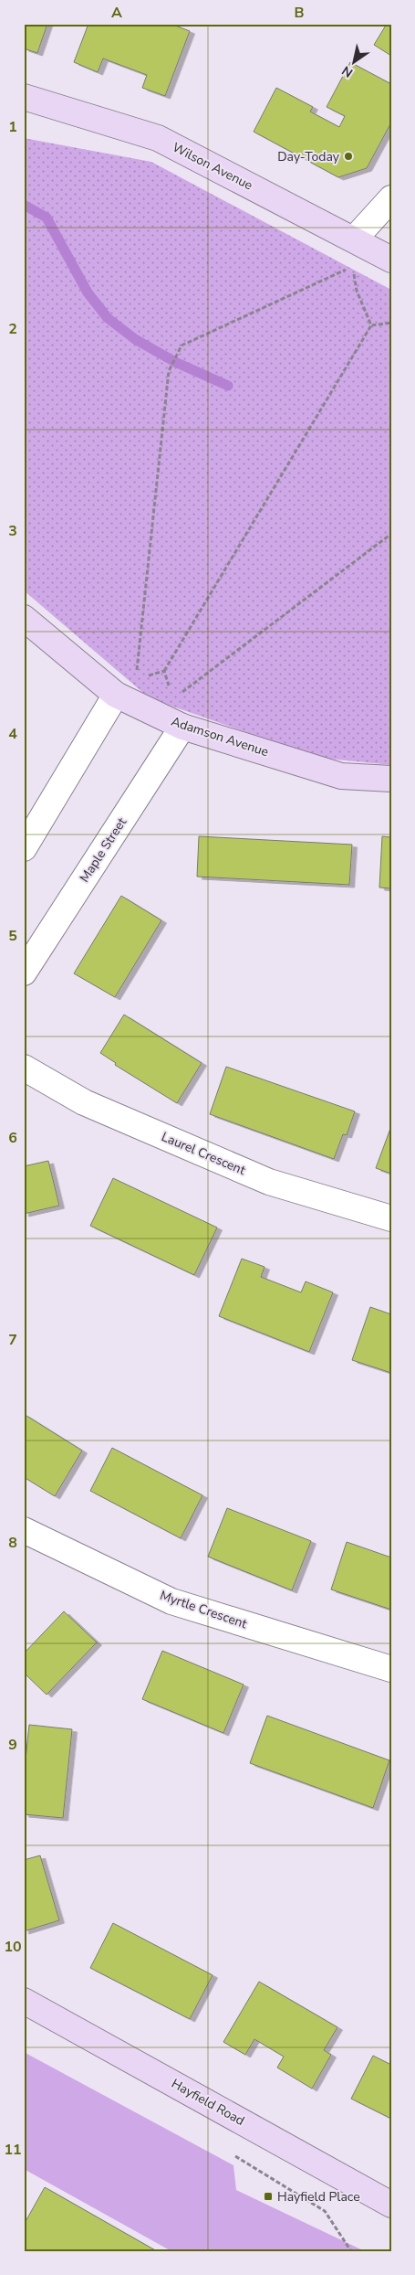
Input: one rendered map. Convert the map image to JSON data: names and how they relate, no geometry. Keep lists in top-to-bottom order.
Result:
{
  "streets": {
    "street": [
      "Wilson Avenue",
      "Adamson Avenue",
      "Maple Street",
      "Laurel Crescent",
      "Myrtle Crescent",
      "Hayfield Road"
    ]
  },
  "crossings": [
    ["Adamson Avenue", "Maple Street"]
  ],
  "places": {
    "other": ["Day-Today"],
    "transit": ["Hayfield Place"]
  },
  "north": "bottom left",
  "grid": {
    "columns": ["A", "B"],
    "rows": [
      "1",
      "2",
      "3",
      "4",
      "5",
      "6",
      "7",
      "8",
      "9",
      "10",
      "11"
    ]
  }
}
